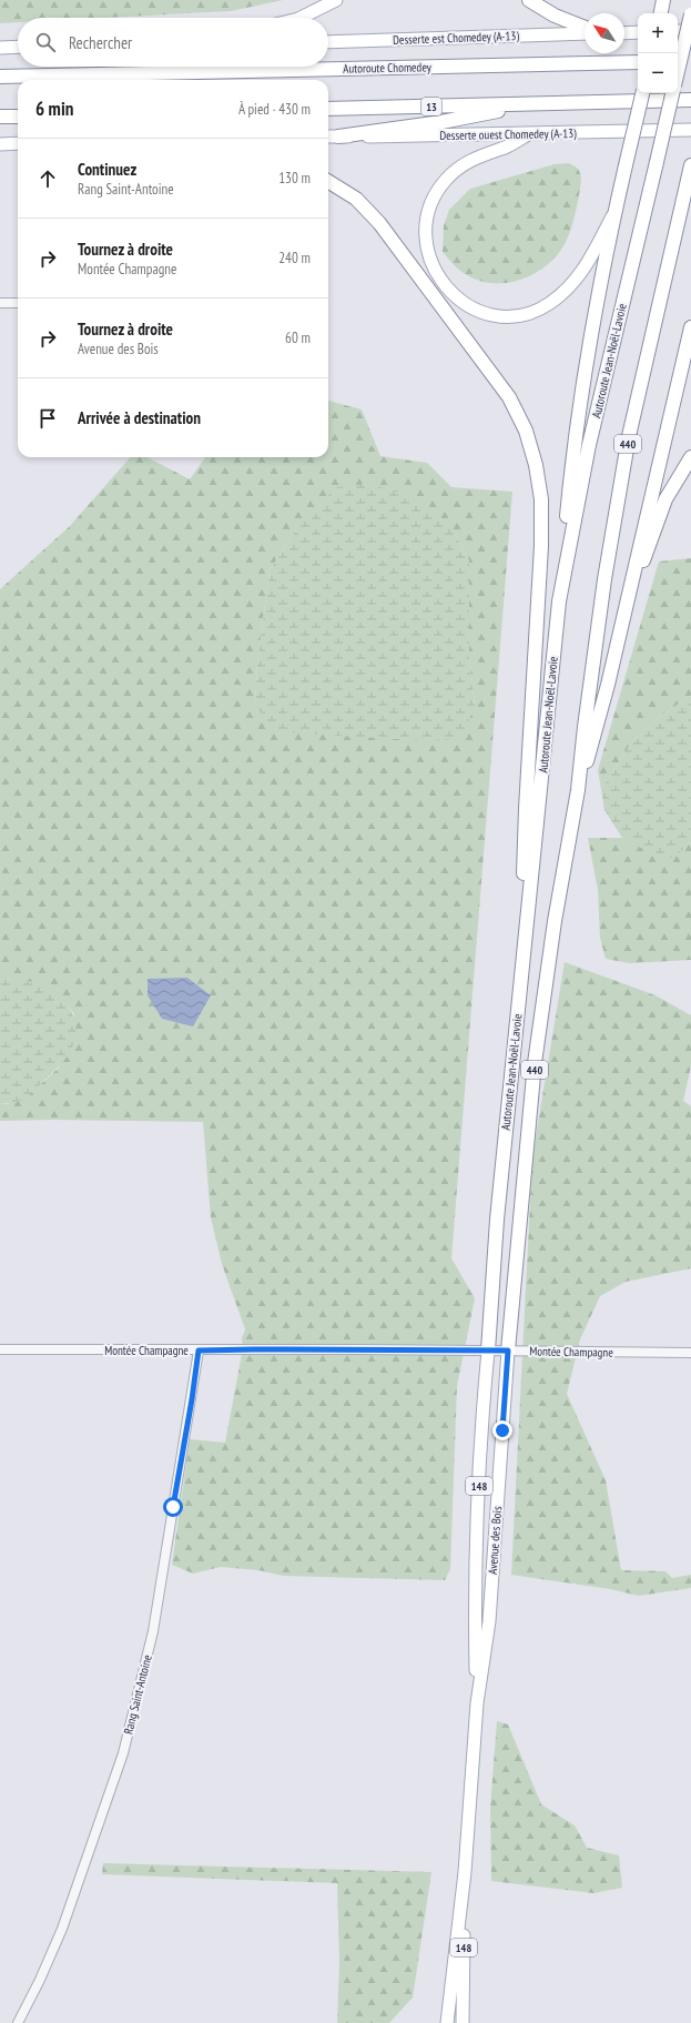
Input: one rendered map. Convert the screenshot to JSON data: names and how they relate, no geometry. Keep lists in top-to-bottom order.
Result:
{
  "streets": {
    "highway": [
      "Autoroute Chomedey",
      "13",
      "Autoroute Jean-Noël-Lavoie",
      "440"
    ],
    "main road": [
      "Desserte est Chomedey (A-13)",
      "Desserte ouest Chomedey (A-13)",
      "148",
      "Avenue des Bois"
    ],
    "street": ["Montée Champagne", "Rang Saint-Antoine"]
  },
  "crossings": [
    ["Autoroute Jean-Noël-Lavoie", "Montée Champagne"],
    ["Autoroute Jean-Noël-Lavoie", "Avenue des Bois"],
    ["Montée Champagne", "Avenue des Bois"],
    ["Montée Champagne", "Rang Saint-Antoine"]
  ],
  "north": "top left",
  "page": {
    "map_buttons": ["+", "−"],
    "search": "Rechercher",
    "heading": ["6 min", "À pied · 430 m"],
    "list": [
      ["Continuez", "Rang Saint-Antoine", "130 m"],
      ["Tournez à droite", "Montée Champagne", "240 m"],
      ["Tournez à droite", "Avenue des Bois", "60 m"],
      "Arrivée à destination"
    ]
  }
}
